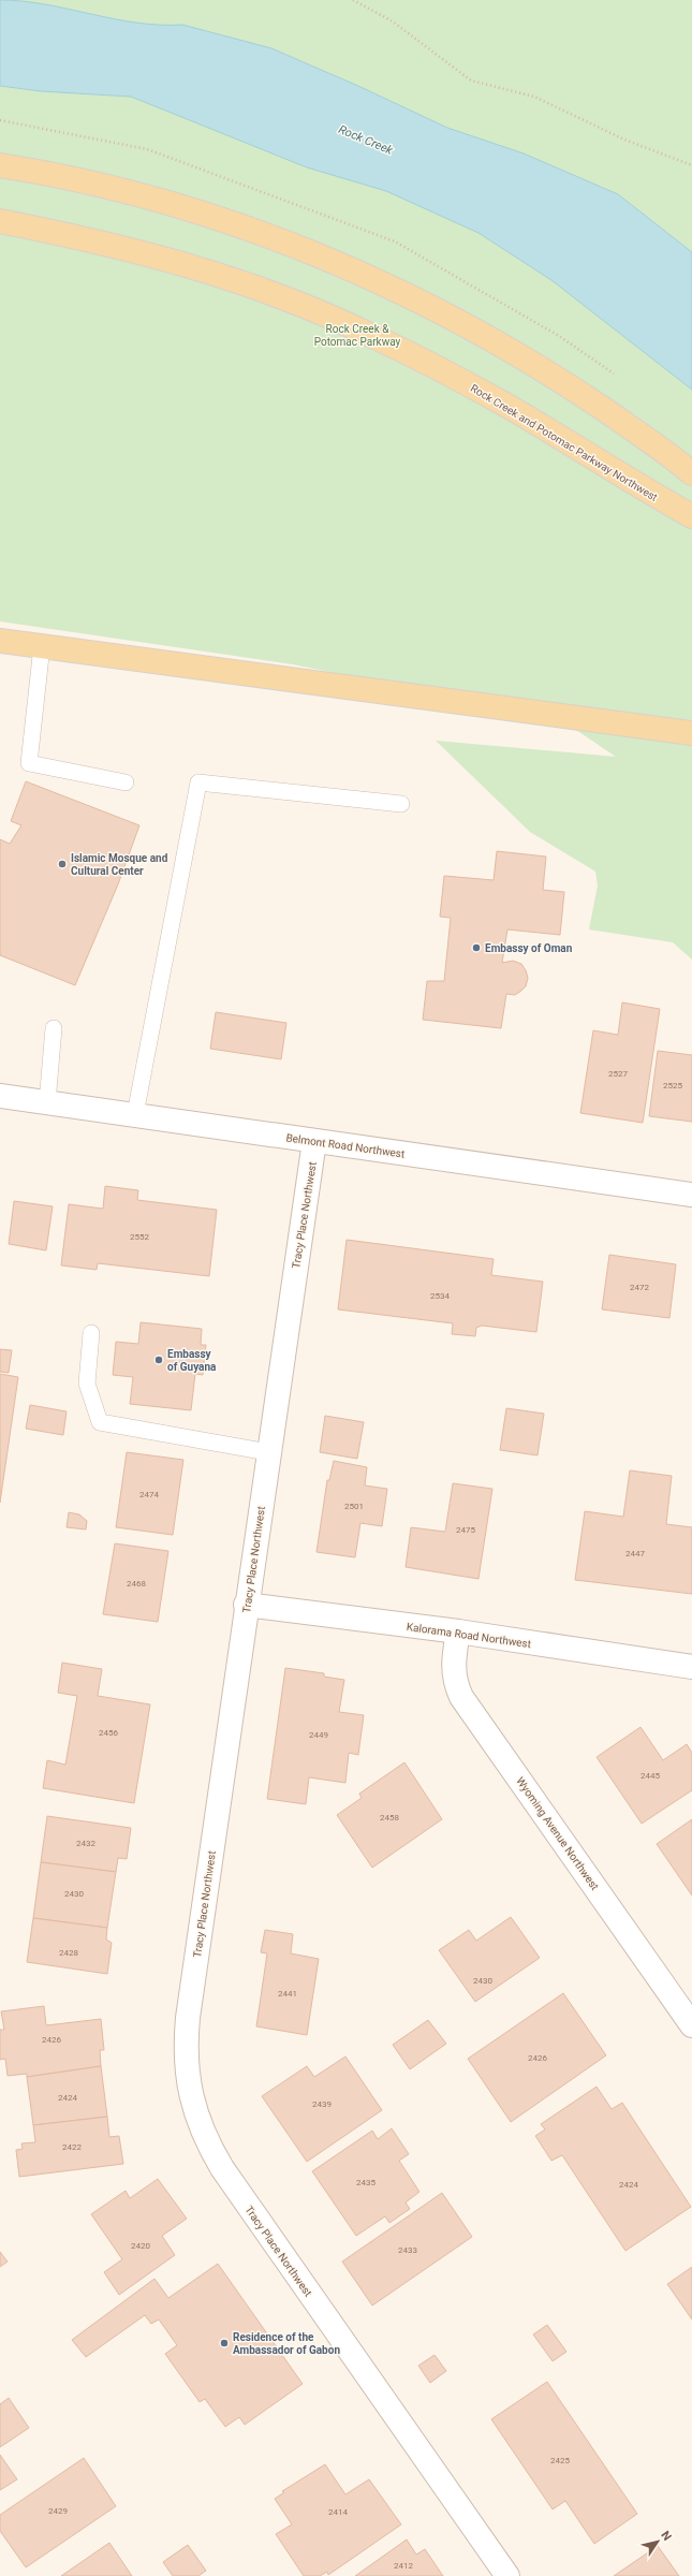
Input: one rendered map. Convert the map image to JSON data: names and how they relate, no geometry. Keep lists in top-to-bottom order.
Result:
{
  "streets": {
    "main road": ["Rock Creek and Potomac Parkway Northwest"],
    "street": [
      "Belmont Road Northwest",
      "Tracy Place Northwest",
      "Kalorama Road Northwest",
      "Wyoming Avenue Northwest"
    ]
  },
  "crossings": [
    ["Belmont Road Northwest", "Tracy Place Northwest"],
    ["Tracy Place Northwest", "Kalorama Road Northwest"],
    ["Kalorama Road Northwest", "Wyoming Avenue Northwest"]
  ],
  "water": ["Rock Creek"],
  "parks": ["Rock Creek & Potomac Parkway"],
  "places": [
    "Islamic Mosque and Cultural Center",
    "Embassy of Oman",
    "Embassy of Guyana",
    "Residence of the Ambassador of Gabon"
  ],
  "house_numbers": [
    "2527",
    "2525",
    "2552",
    "2472",
    "2534",
    "2474",
    "2501",
    "2475",
    "2447",
    "2468",
    "2456",
    "2449",
    "2445",
    "2458",
    "2432",
    "2430",
    "2428",
    "2430",
    "2441",
    "2426",
    "2426",
    "2424",
    "2439",
    "2422",
    "2435",
    "2424",
    "2420",
    "2433",
    "2425",
    "2429",
    "2414",
    "2412"
  ],
  "north": "top right"
}
